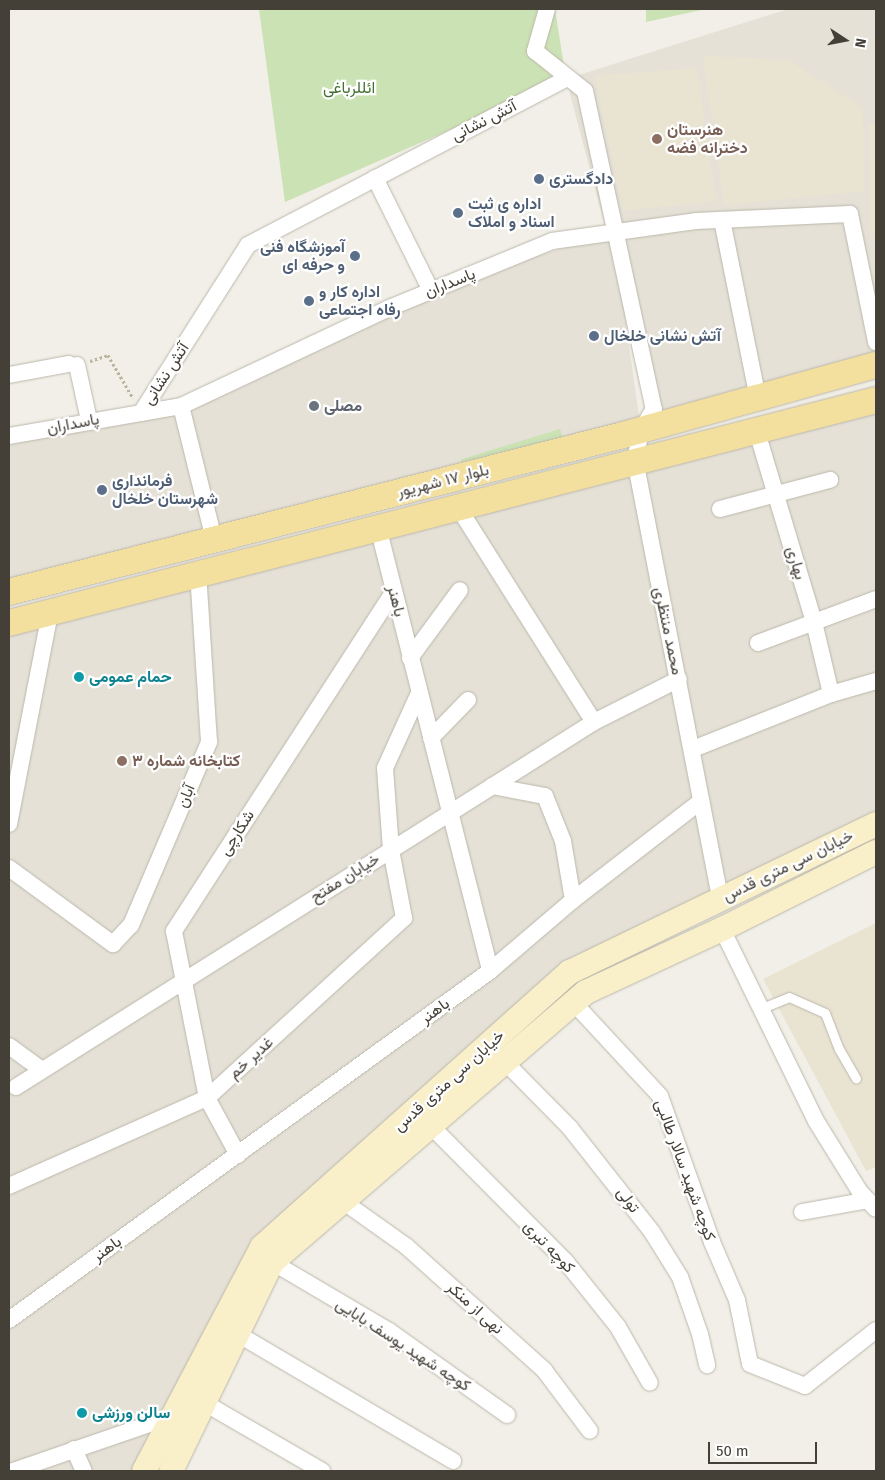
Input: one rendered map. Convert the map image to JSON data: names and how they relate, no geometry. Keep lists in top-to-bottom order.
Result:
{
  "streets": {
    "main road": ["بلوار ١٧ شهریور", "خیابان سی متری قدس"],
    "street": [
      "آتش نشانی",
      "پاسداران",
      "بهاری",
      "باهنر",
      "محمد منتظری",
      "آبان",
      "شکارچی",
      "خیابان مفتح",
      "غدیر خم",
      "کوچه شهید سالار طالبی",
      "تولی",
      "کوچه تبری",
      "نهی از منکر",
      "کوچه شهید یوسف بابایی"
    ]
  },
  "crossings": [
    ["آتش نشانی", "پاسداران"],
    ["بلوار ١٧ شهریور", "بهاری"],
    ["بلوار ١٧ شهریور", "باهنر"],
    ["بلوار ١٧ شهریور", "محمد منتظری"],
    ["بلوار ١٧ شهریور", "آبان"],
    ["باهنر", "شکارچی"],
    ["باهنر", "خیابان مفتح"],
    ["محمد منتظری", "خیابان سی متری قدس"],
    ["محمد منتظری", "خیابان مفتح"],
    ["شکارچی", "خیابان مفتح"],
    ["شکارچی", "غدیر خم"],
    ["خیابان سی متری قدس", "کوچه شهید سالار طالبی"],
    ["خیابان سی متری قدس", "تولی"],
    ["خیابان سی متری قدس", "کوچه تبری"],
    ["خیابان سی متری قدس", "نهی از منکر"],
    ["خیابان سی متری قدس", "کوچه شهید یوسف بابایی"],
    ["خیابان مفتح", "غدیر خم"]
  ],
  "parks": ["ائللرباغی"],
  "places": [
    "هنرستان دخترانه فضه",
    "دادگستری",
    "اداره ی ثبت اسناد و املاک",
    "آموزشگاه فنی و حرفه ای",
    "اداره کار و رفاه اجتماعی",
    "آتش نشانی خلخال",
    "مصلی",
    "فرمانداری شهرستان خلخال",
    "حمام عمومی",
    "کتابخانه شماره ۳",
    "سالن ورزشی"
  ],
  "scale_bar": "50 m",
  "north": "right"
}
